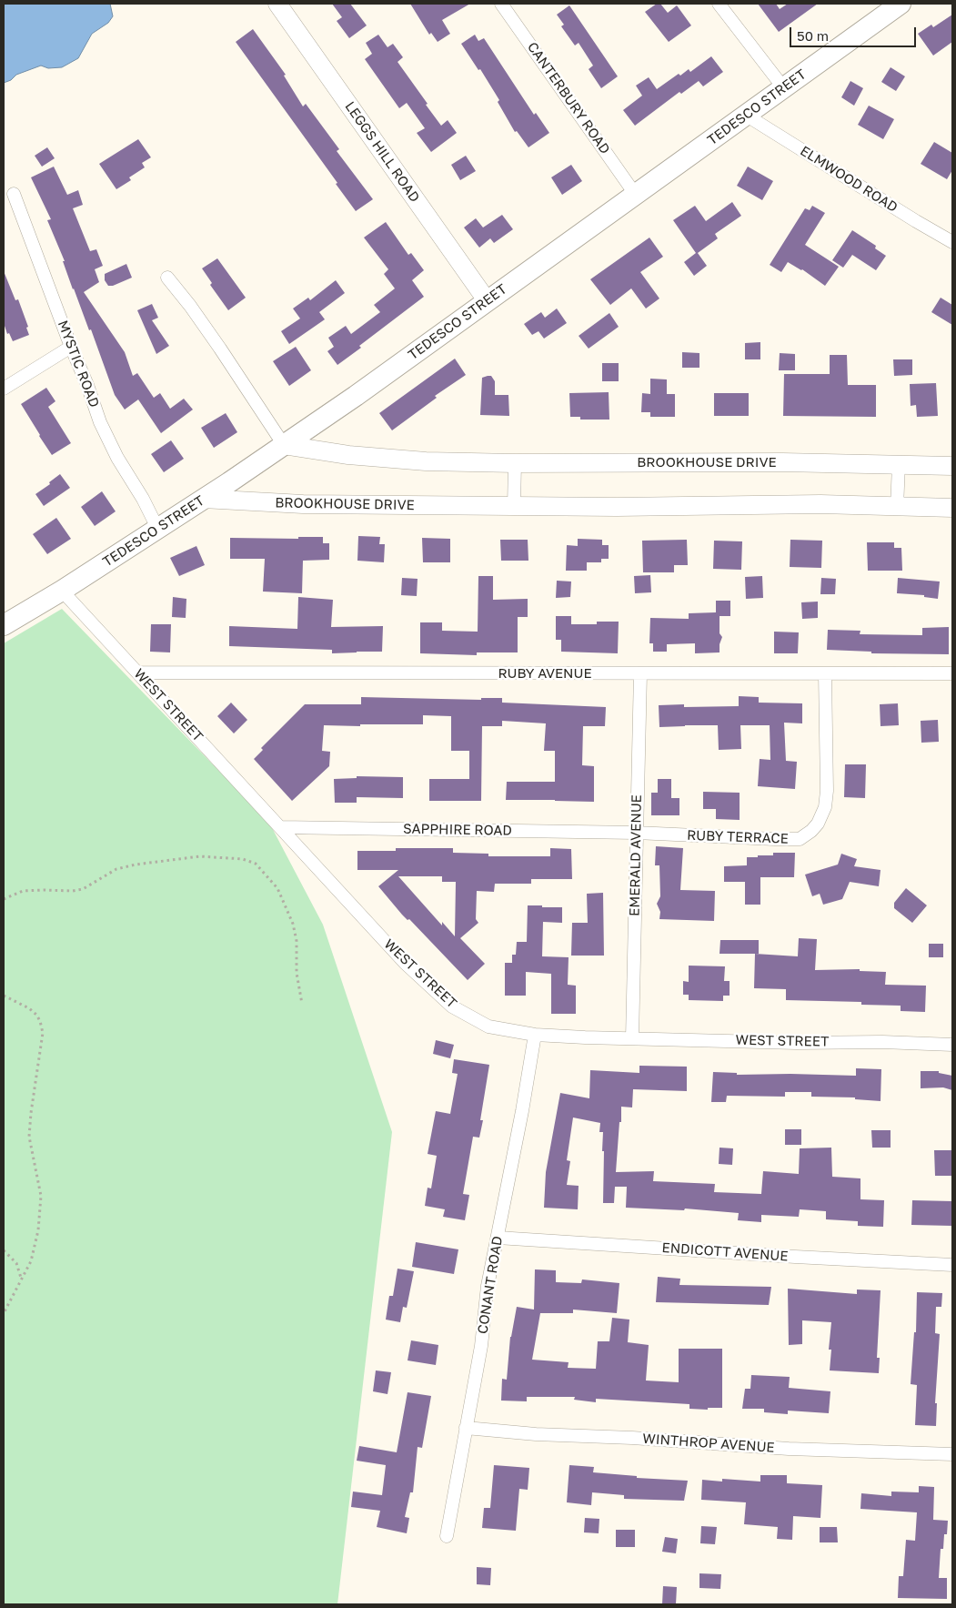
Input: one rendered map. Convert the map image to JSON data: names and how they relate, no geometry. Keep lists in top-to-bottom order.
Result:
{
  "streets": {
    "main road": ["TEDESCO STREET", "LEGGS HILL ROAD", "BROOKHOUSE DRIVE"],
    "street": [
      "CANTERBURY ROAD",
      "ELMWOOD ROAD",
      "MYSTIC ROAD",
      "RUBY AVENUE",
      "WEST STREET",
      "SAPPHIRE ROAD",
      "RUBY TERRACE",
      "EMERALD AVENUE",
      "ENDICOTT AVENUE",
      "CONANT ROAD",
      "WINTHROP AVENUE"
    ]
  },
  "crossings": [
    ["CANTERBURY ROAD", "TEDESCO STREET"],
    ["TEDESCO STREET", "LEGGS HILL ROAD"],
    ["TEDESCO STREET", "ELMWOOD ROAD"],
    ["TEDESCO STREET", "MYSTIC ROAD"],
    ["TEDESCO STREET", "BROOKHOUSE DRIVE"],
    ["TEDESCO STREET", "WEST STREET"],
    ["RUBY AVENUE", "WEST STREET"],
    ["RUBY AVENUE", "RUBY TERRACE"],
    ["RUBY AVENUE", "EMERALD AVENUE"],
    ["WEST STREET", "SAPPHIRE ROAD"],
    ["WEST STREET", "EMERALD AVENUE"],
    ["WEST STREET", "CONANT ROAD"],
    ["SAPPHIRE ROAD", "RUBY TERRACE"],
    ["SAPPHIRE ROAD", "EMERALD AVENUE"],
    ["RUBY TERRACE", "EMERALD AVENUE"],
    ["ENDICOTT AVENUE", "CONANT ROAD"],
    ["CONANT ROAD", "WINTHROP AVENUE"]
  ],
  "scale_bar": "50 m"
}
